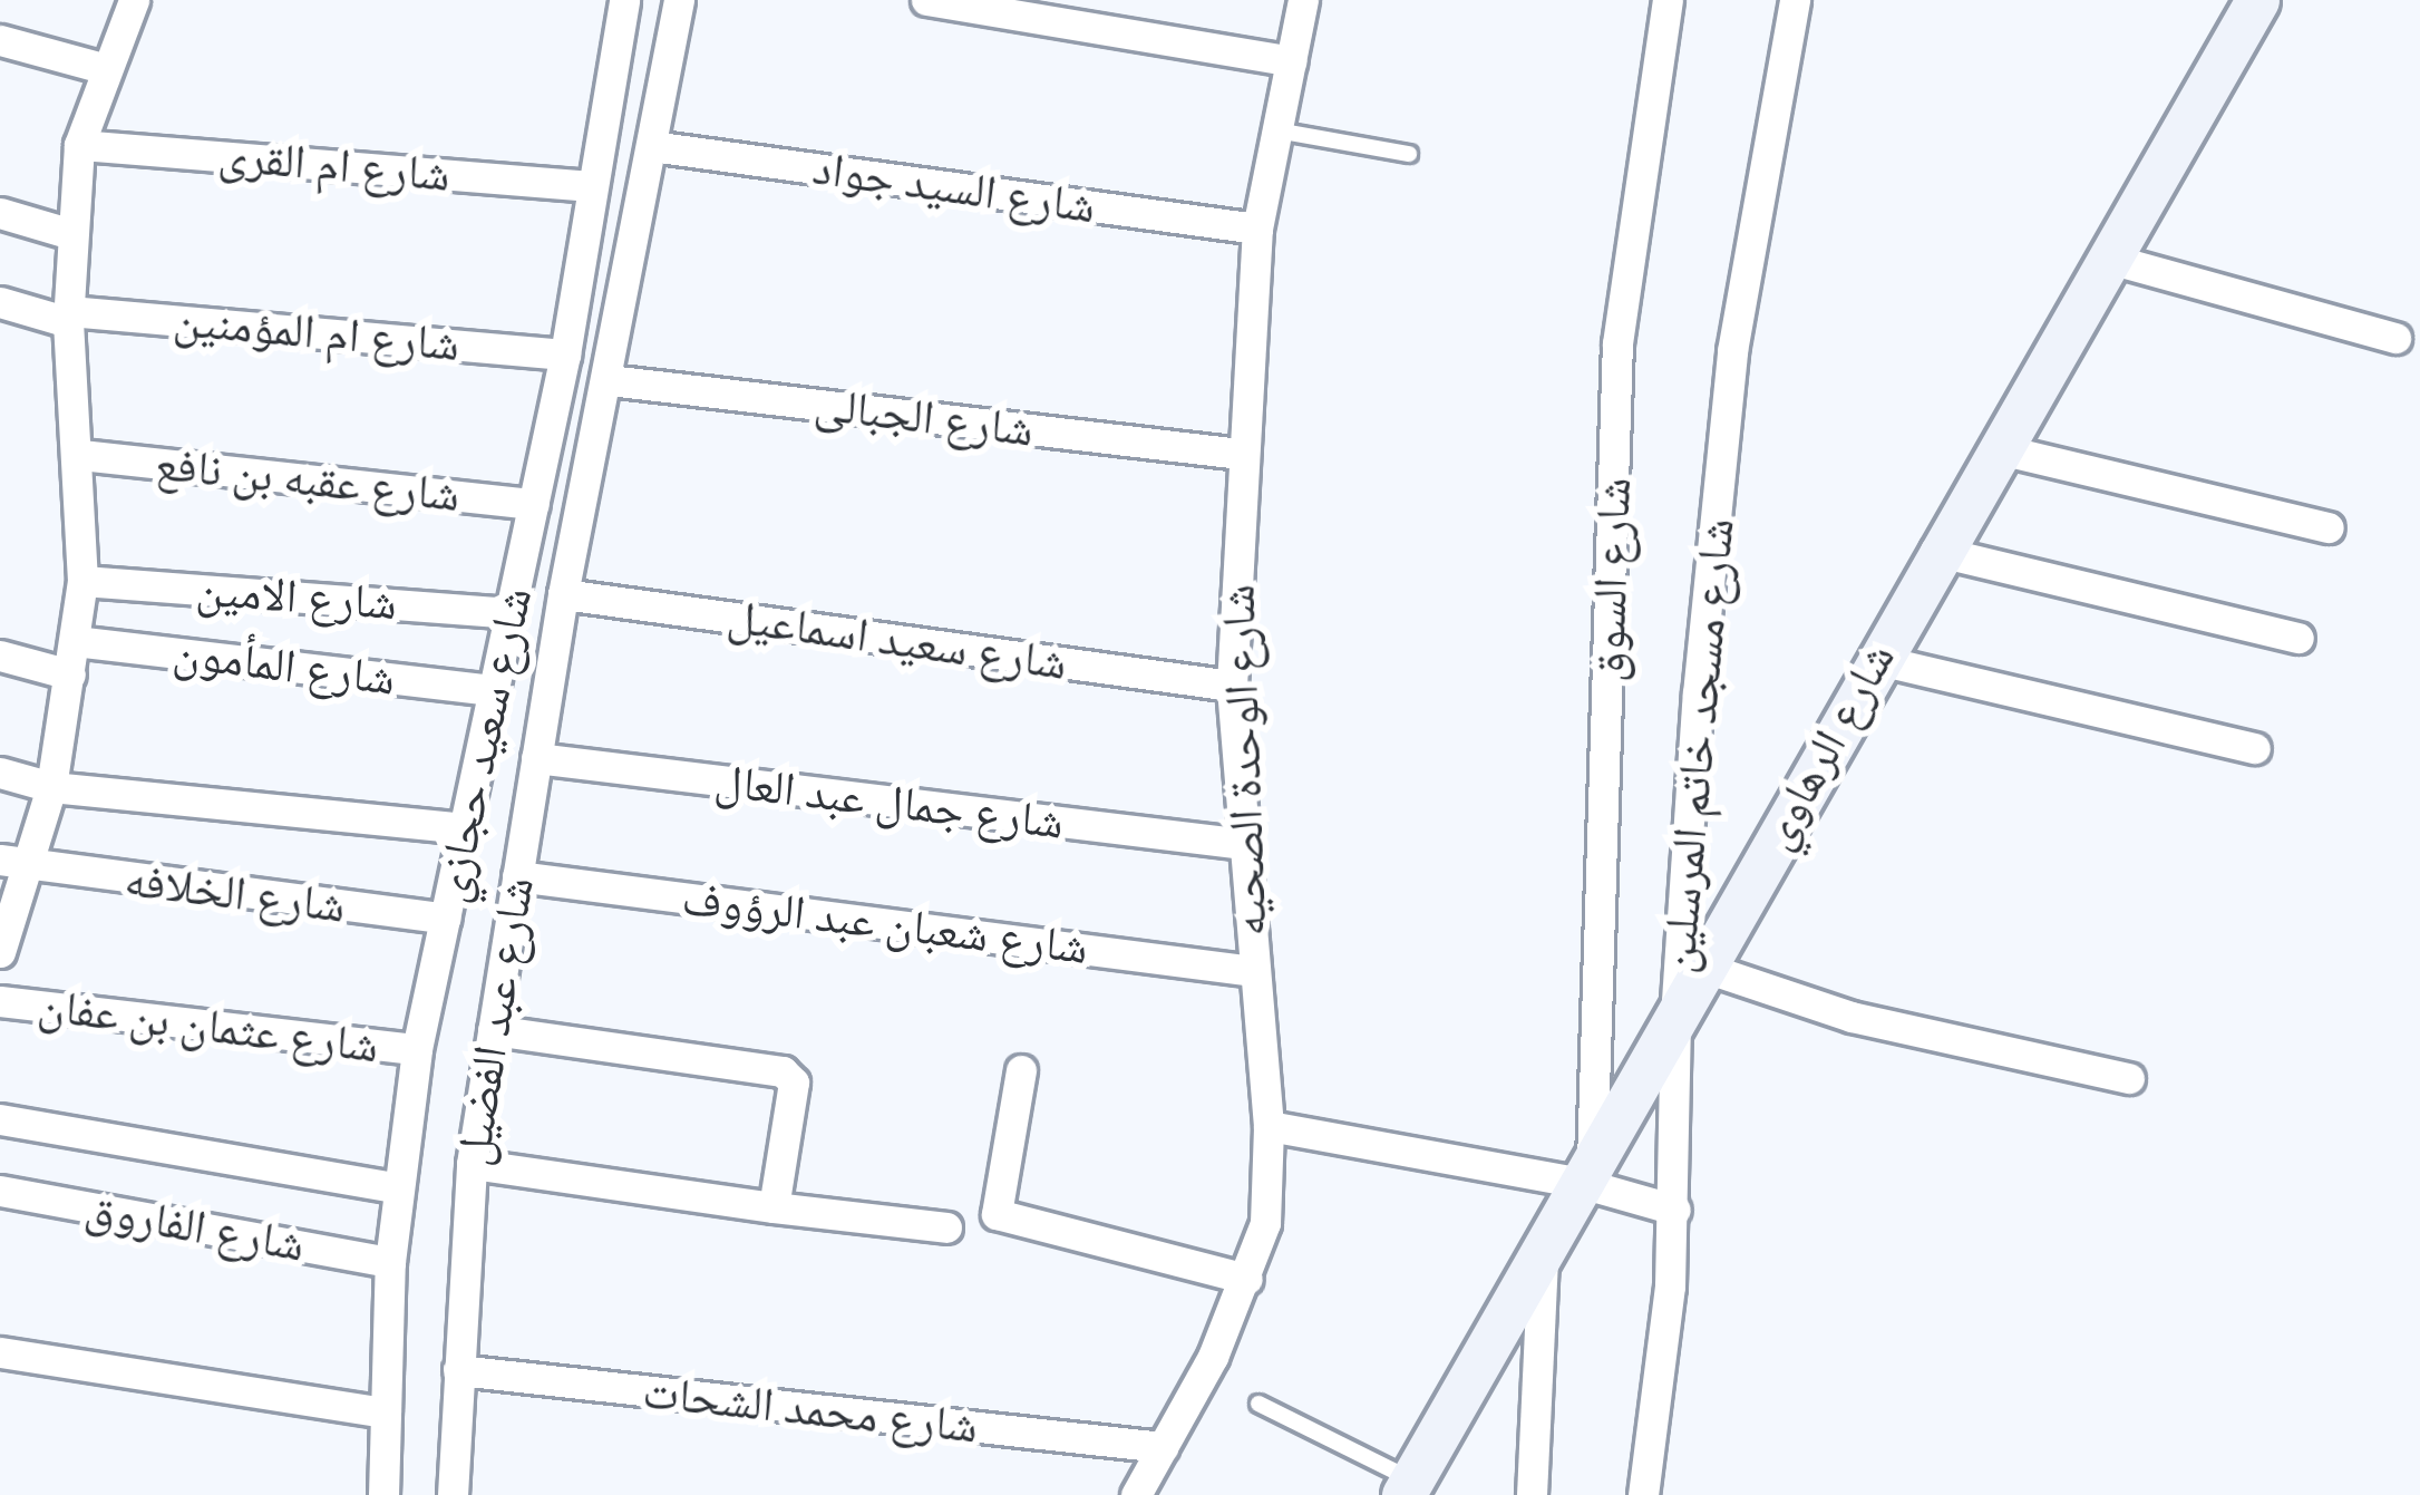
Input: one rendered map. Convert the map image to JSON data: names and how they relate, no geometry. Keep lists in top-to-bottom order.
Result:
{
  "streets": {
    "street": [
      "شارع ام القرى",
      "شارع السيد جواد",
      "شارع ام المؤمنين",
      "شارع الجبالى",
      "شارع عقبه بن نافع",
      "شارع السوق",
      "شارع الامين",
      "شارع سعيد اسماعيل",
      "شارع المأمون",
      "شارع سعيد حجازي",
      "شارع مسجد خاتم المرسلين",
      "شارع الرهاوي",
      "شارع الوحدة الصحيه",
      "شارع جمال عبد العال",
      "شارع الخلافه",
      "شارع شعبان عبد الرؤوف",
      "شارع عبد الفضيل",
      "شارع عثمان بن عفان",
      "شارع الفاروق",
      "شارع محمد الشحات"
    ]
  },
  "crossings": [
    ["شارع ام القرى", "شارع سعيد حجازي"],
    ["شارع السيد جواد", "شارع الوحدة الصحيه"],
    ["شارع السيد جواد", "شارع عبد الفضيل"],
    ["شارع ام المؤمنين", "شارع سعيد حجازي"],
    ["شارع الجبالى", "شارع الوحدة الصحيه"],
    ["شارع الجبالى", "شارع عبد الفضيل"],
    ["شارع عقبه بن نافع", "شارع سعيد حجازي"],
    ["شارع السوق", "شارع الرهاوي"],
    ["شارع الامين", "شارع سعيد حجازي"],
    ["شارع سعيد اسماعيل", "شارع الوحدة الصحيه"],
    ["شارع سعيد اسماعيل", "شارع عبد الفضيل"],
    ["شارع المأمون", "شارع سعيد حجازي"],
    ["شارع سعيد حجازي", "شارع الخلافه"],
    ["شارع سعيد حجازي", "شارع عثمان بن عفان"],
    ["شارع سعيد حجازي", "شارع الفاروق"],
    ["شارع مسجد خاتم المرسلين", "شارع الرهاوي"],
    ["شارع الوحدة الصحيه", "شارع جمال عبد العال"],
    ["شارع الوحدة الصحيه", "شارع شعبان عبد الرؤوف"],
    ["شارع الوحدة الصحيه", "شارع محمد الشحات"],
    ["شارع جمال عبد العال", "شارع عبد الفضيل"],
    ["شارع شعبان عبد الرؤوف", "شارع عبد الفضيل"],
    ["شارع عبد الفضيل", "شارع محمد الشحات"]
  ]
}
